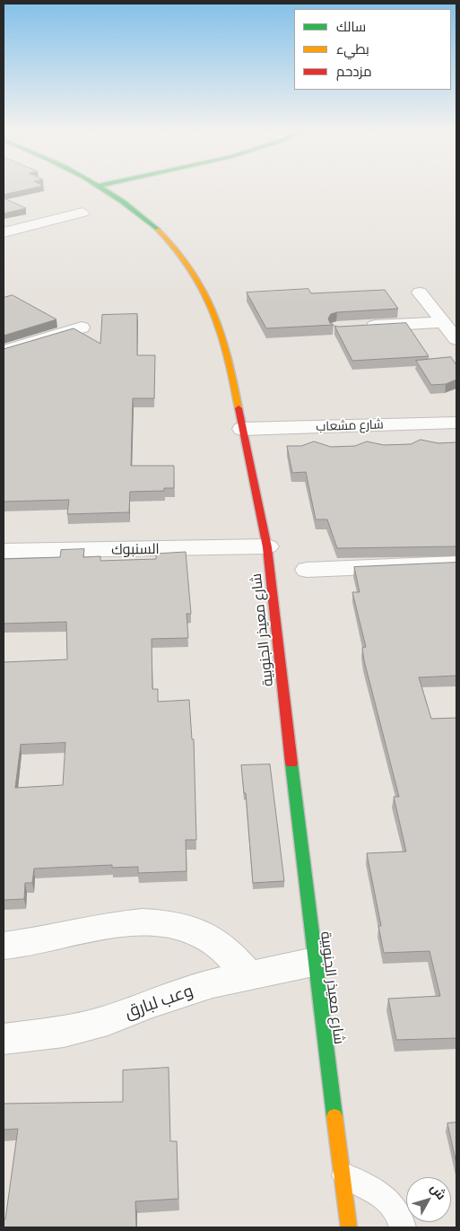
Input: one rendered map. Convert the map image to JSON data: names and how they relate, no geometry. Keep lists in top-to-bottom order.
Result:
{
  "streets": {
    "street": [
      "شارع مشعاب",
      "السنبوك",
      "شارع معيذر الجنوبية",
      "وعب لبارق"
    ]
  },
  "crossings": [
    ["شارع مشعاب", "شارع معيذر الجنوبية"],
    ["السنبوك", "شارع معيذر الجنوبية"],
    ["شارع معيذر الجنوبية", "وعب لبارق"]
  ],
  "legend": ["سالك", "بطيء", "مزدحم"],
  "north": "top right"
}
